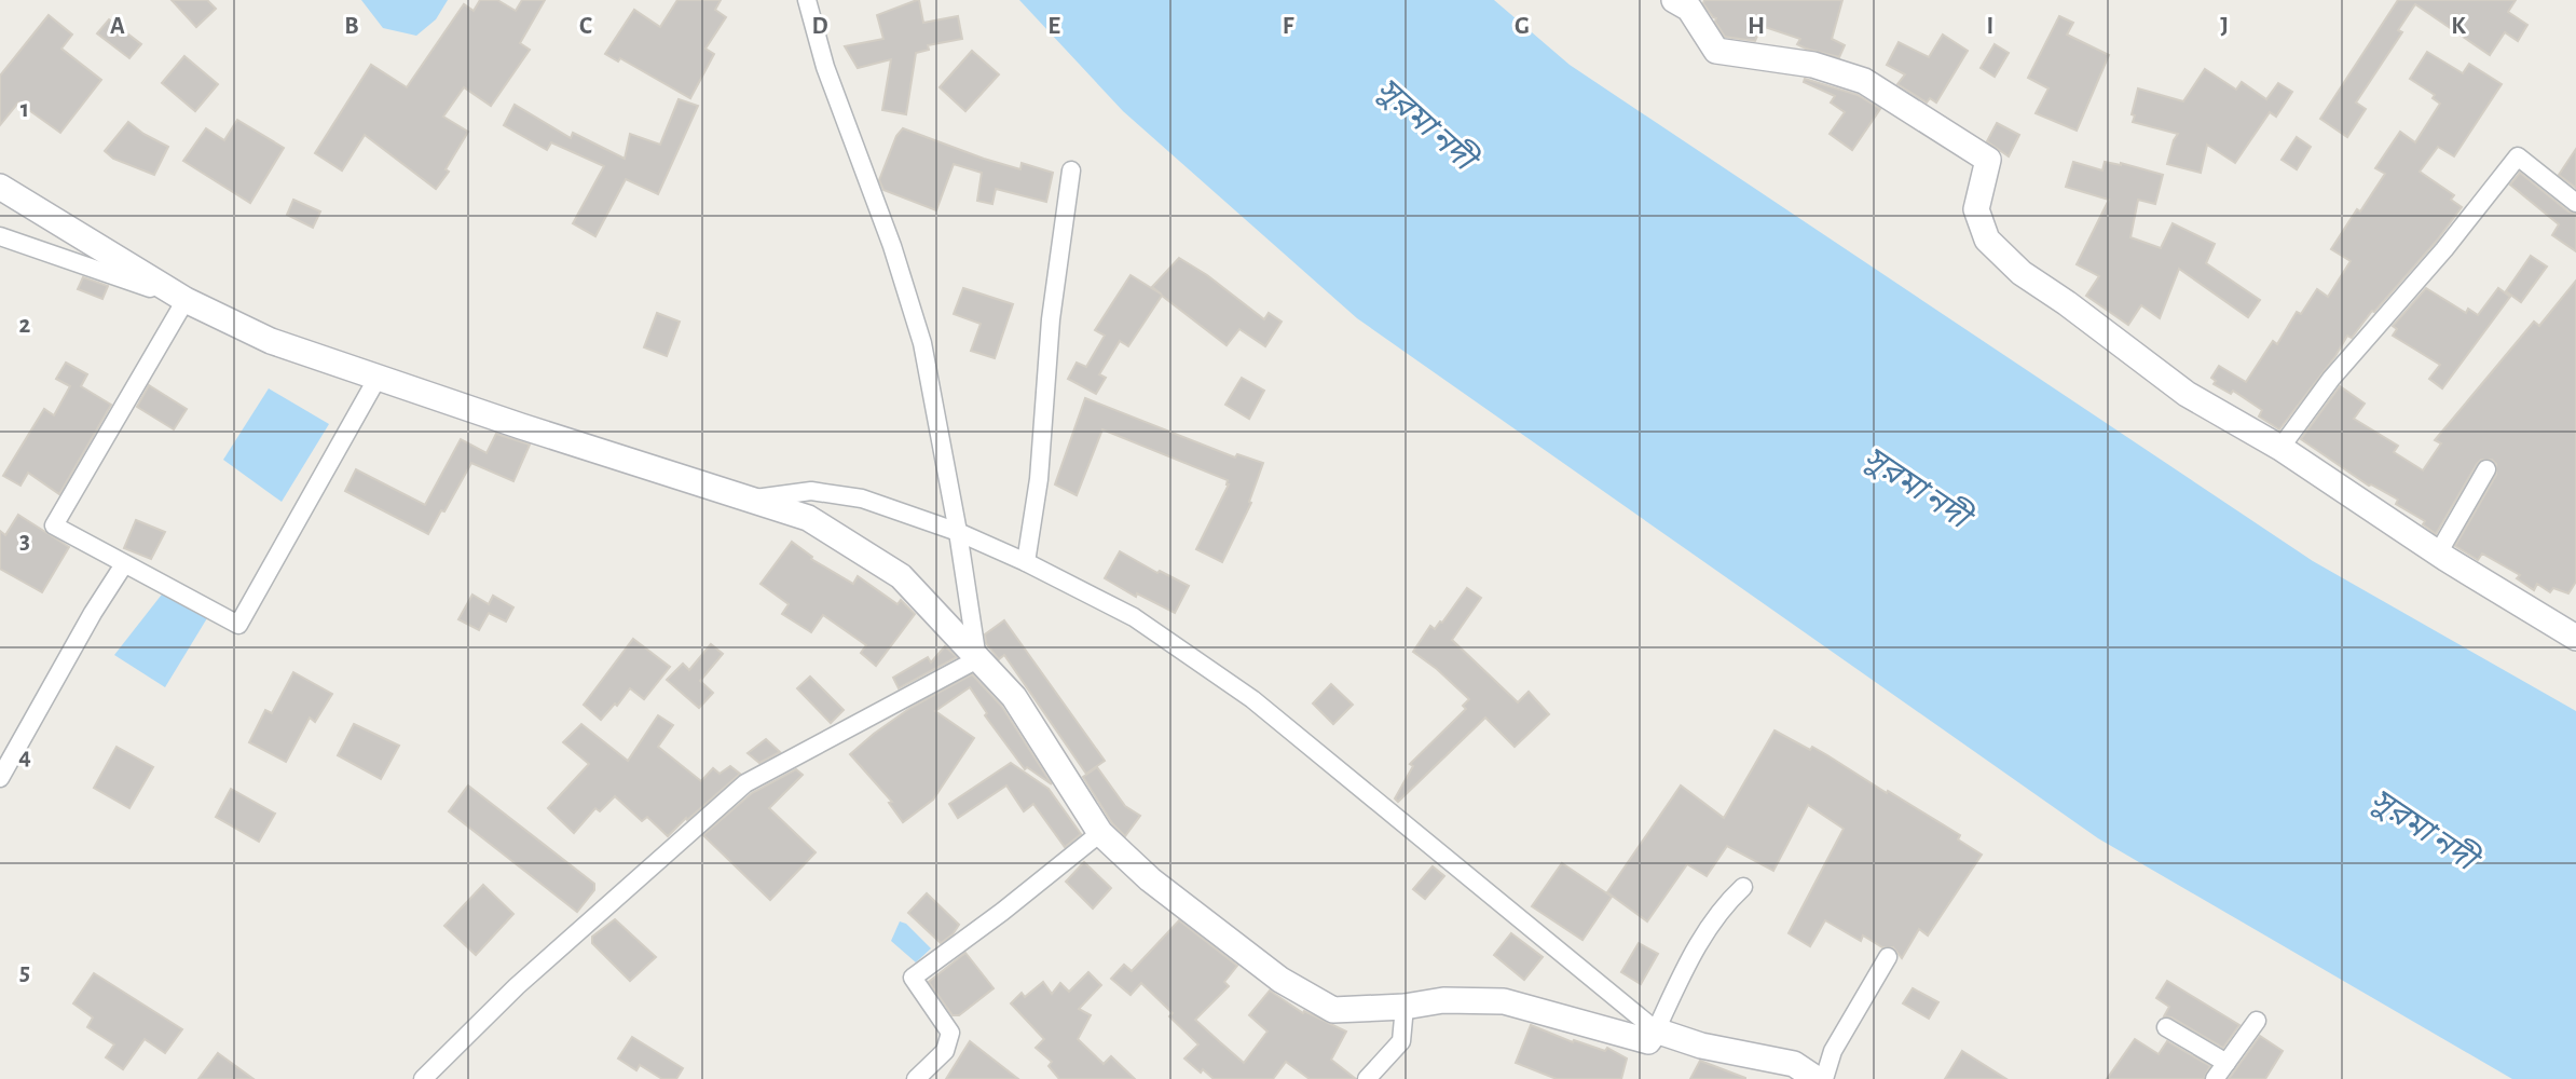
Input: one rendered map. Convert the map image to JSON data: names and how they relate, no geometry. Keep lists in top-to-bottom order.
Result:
{
  "water": ["সুরমা নদী"],
  "grid": {
    "columns": [
      "A",
      "B",
      "C",
      "D",
      "E",
      "F",
      "G",
      "H",
      "I",
      "J",
      "K"
    ],
    "rows": [
      "1",
      "2",
      "3",
      "4",
      "5"
    ]
  }
}
